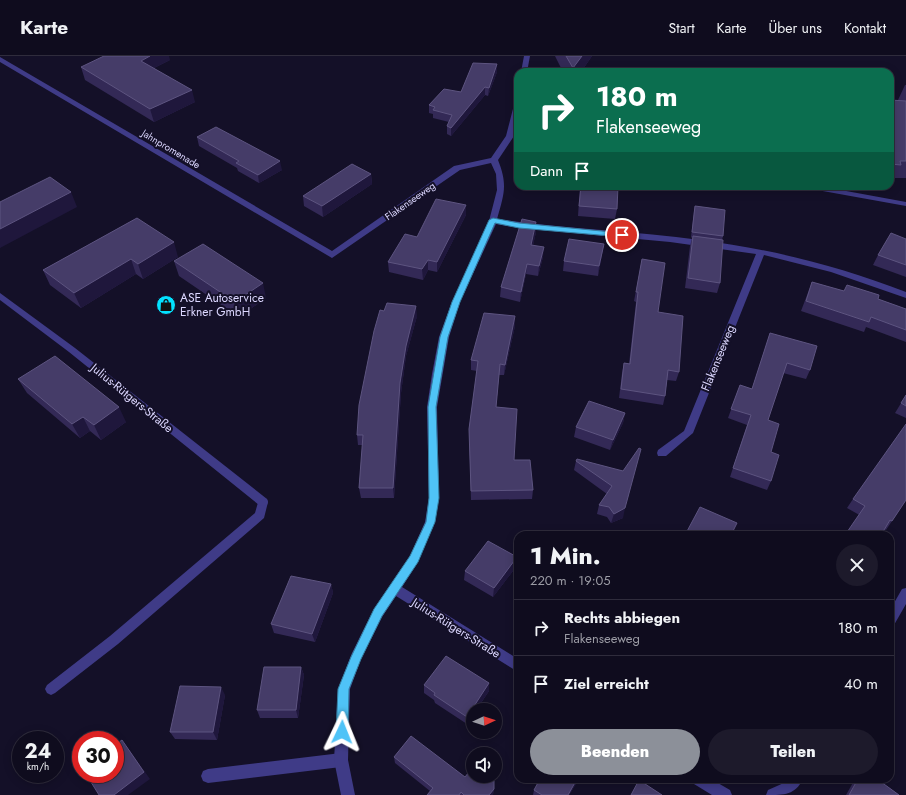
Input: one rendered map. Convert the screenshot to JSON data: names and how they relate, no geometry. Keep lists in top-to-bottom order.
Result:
{
  "streets": {
    "street": ["Jahnpromenade", "Flakenseeweg", "Julius-Rütgers-Straße"]
  },
  "crossings": [
    ["Jahnpromenade", "Flakenseeweg"]
  ],
  "places": {
    "shop": ["ASE Autoservice Erkner GmbH"]
  },
  "north": "right",
  "page": {
    "header": "Karte",
    "nav": [
      "Start",
      "Karte",
      "Über uns",
      "Kontakt"
    ],
    "turn": ["180 m", "Flakenseeweg"],
    "then": "Dann",
    "heading": ["1 Min.", "220 m · 19:05"],
    "list": [
      {
        "name": "Rechts abbiegen",
        "note": "Flakenseeweg",
        "value": "180 m"
      },
      {
        "name": "Ziel erreicht",
        "value": "40 m"
      }
    ],
    "buttons": ["Beenden", "Teilen"],
    "speed": "24 km/h",
    "limit": "30"
  }
}
